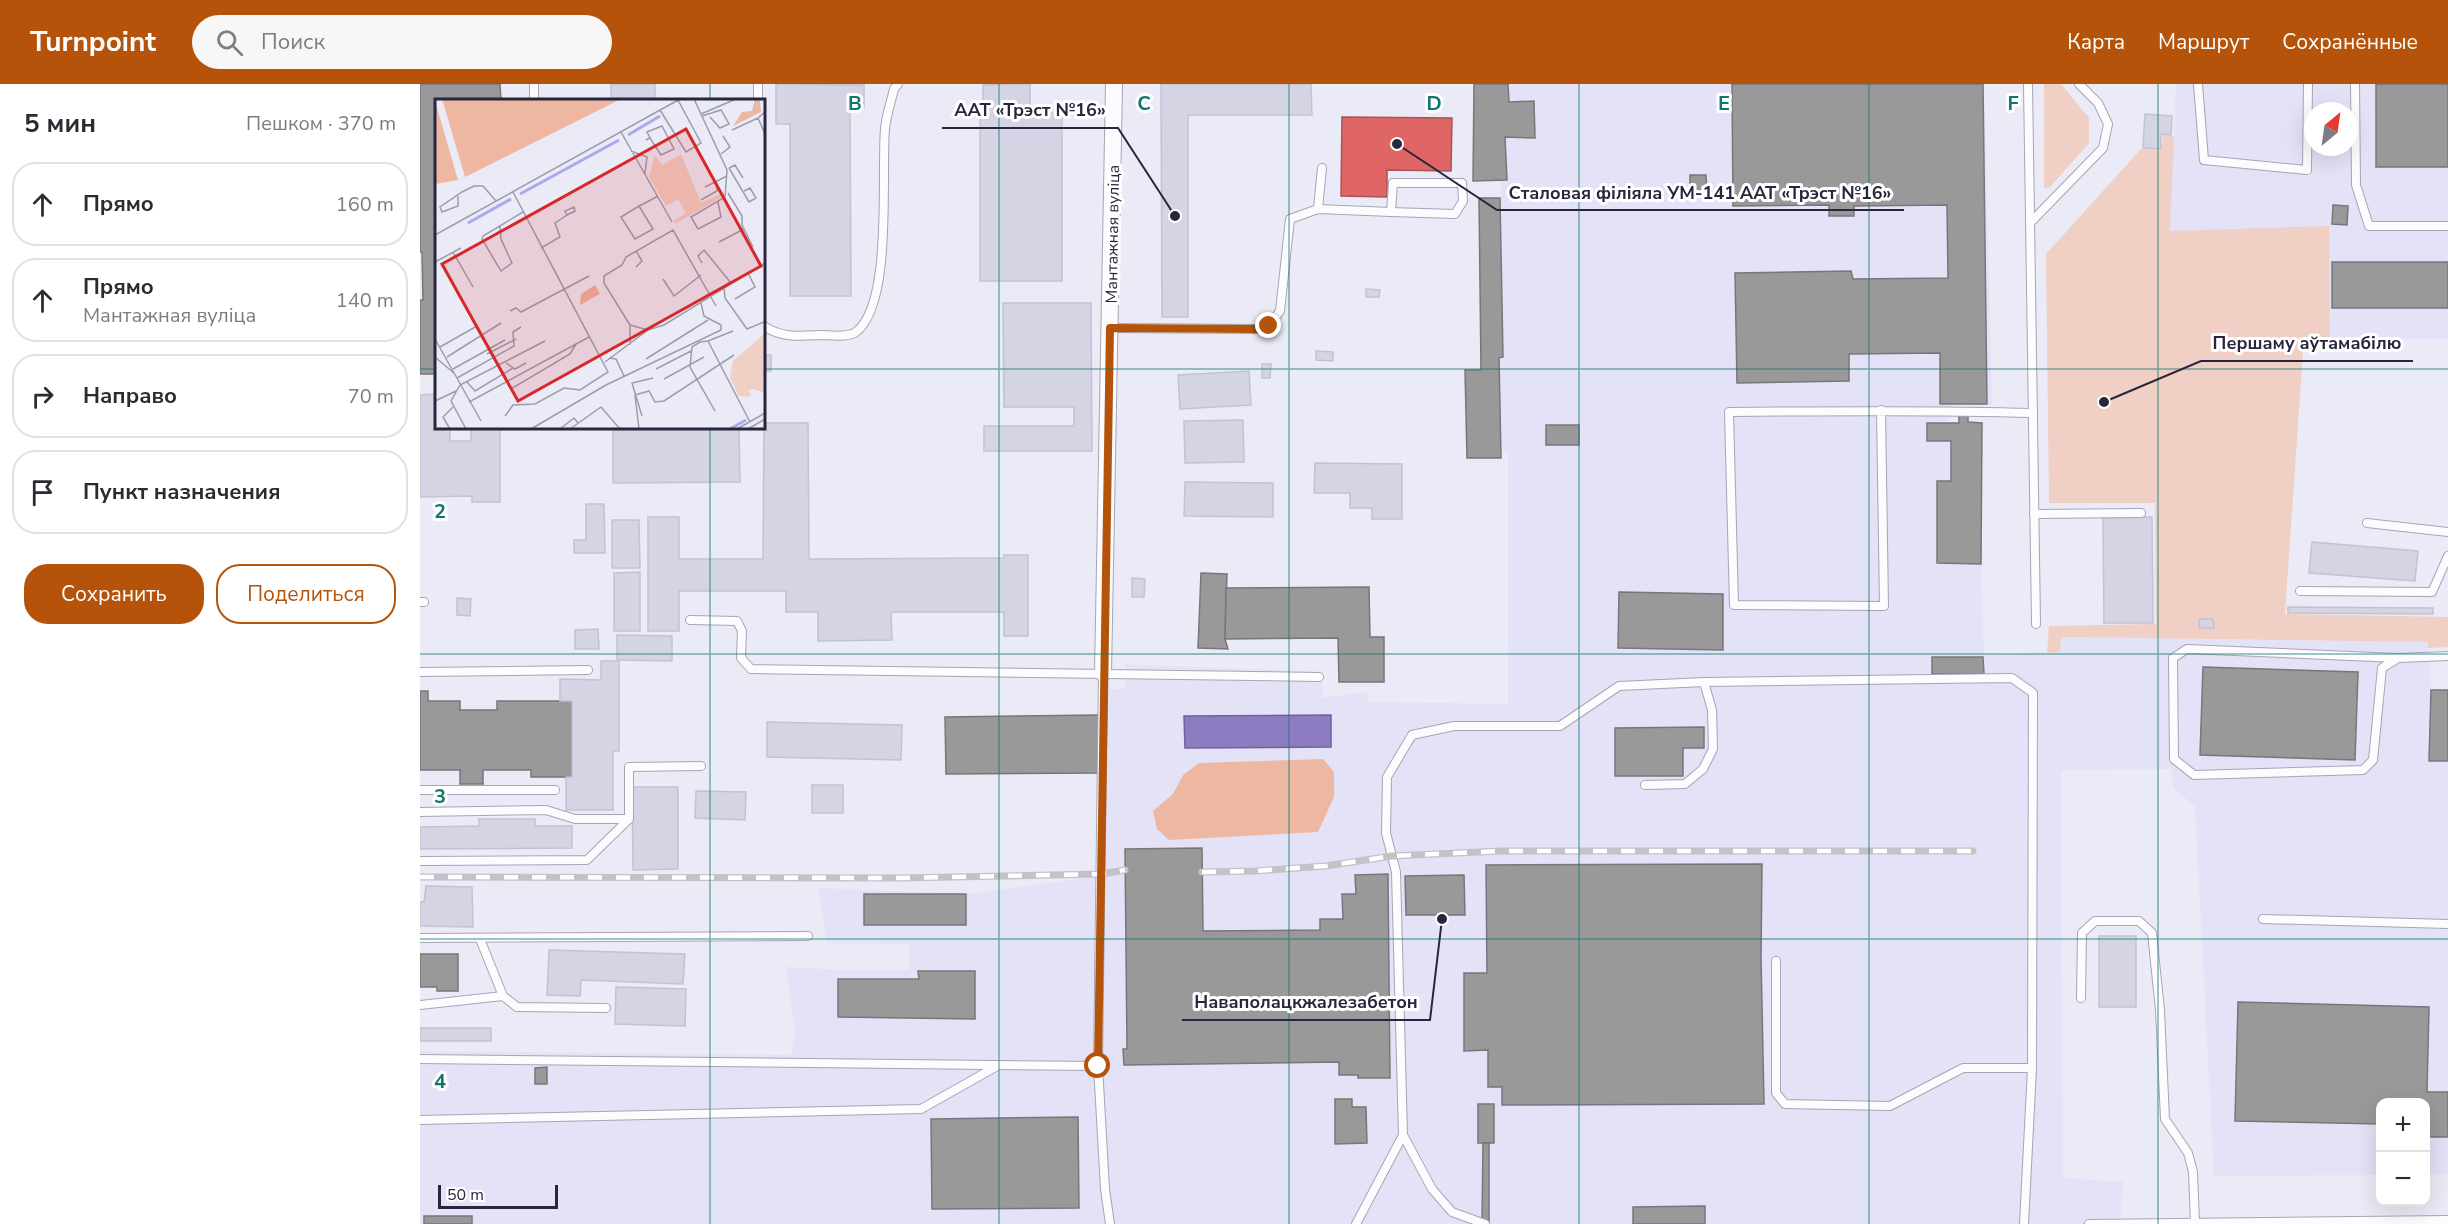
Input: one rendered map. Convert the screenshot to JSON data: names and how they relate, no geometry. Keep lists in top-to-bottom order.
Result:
{
  "streets": {
    "street": ["Мантажная вуліца"]
  },
  "places": [
    "Сталовая філіяла УМ-141 ААТ «Трэст №16»",
    "ААТ «Трэст №16»",
    "Першаму аўтамабілю",
    "Наваполацкжалезабетон"
  ],
  "scale_bar": "50 m",
  "north": "top right",
  "page": {
    "header": "Turnpoint",
    "search": "Поиск",
    "nav": ["Карта", "Маршрут", "Сохранённые"],
    "heading": ["5 мин", "Пешком · 370 m"],
    "list": [
      ["Прямо", "160 m"],
      ["Прямо", "Мантажная вуліца", "140 m"],
      ["Направо", "70 m"],
      "Пункт назначения"
    ],
    "buttons": ["Сохранить", "Поделиться"],
    "map_buttons": ["+", "−"],
    "scale": "50 m"
  },
  "grid": {
    "columns": [
      "B",
      "C",
      "D",
      "E",
      "F"
    ],
    "rows": ["2", "3", "4"]
  }
}
